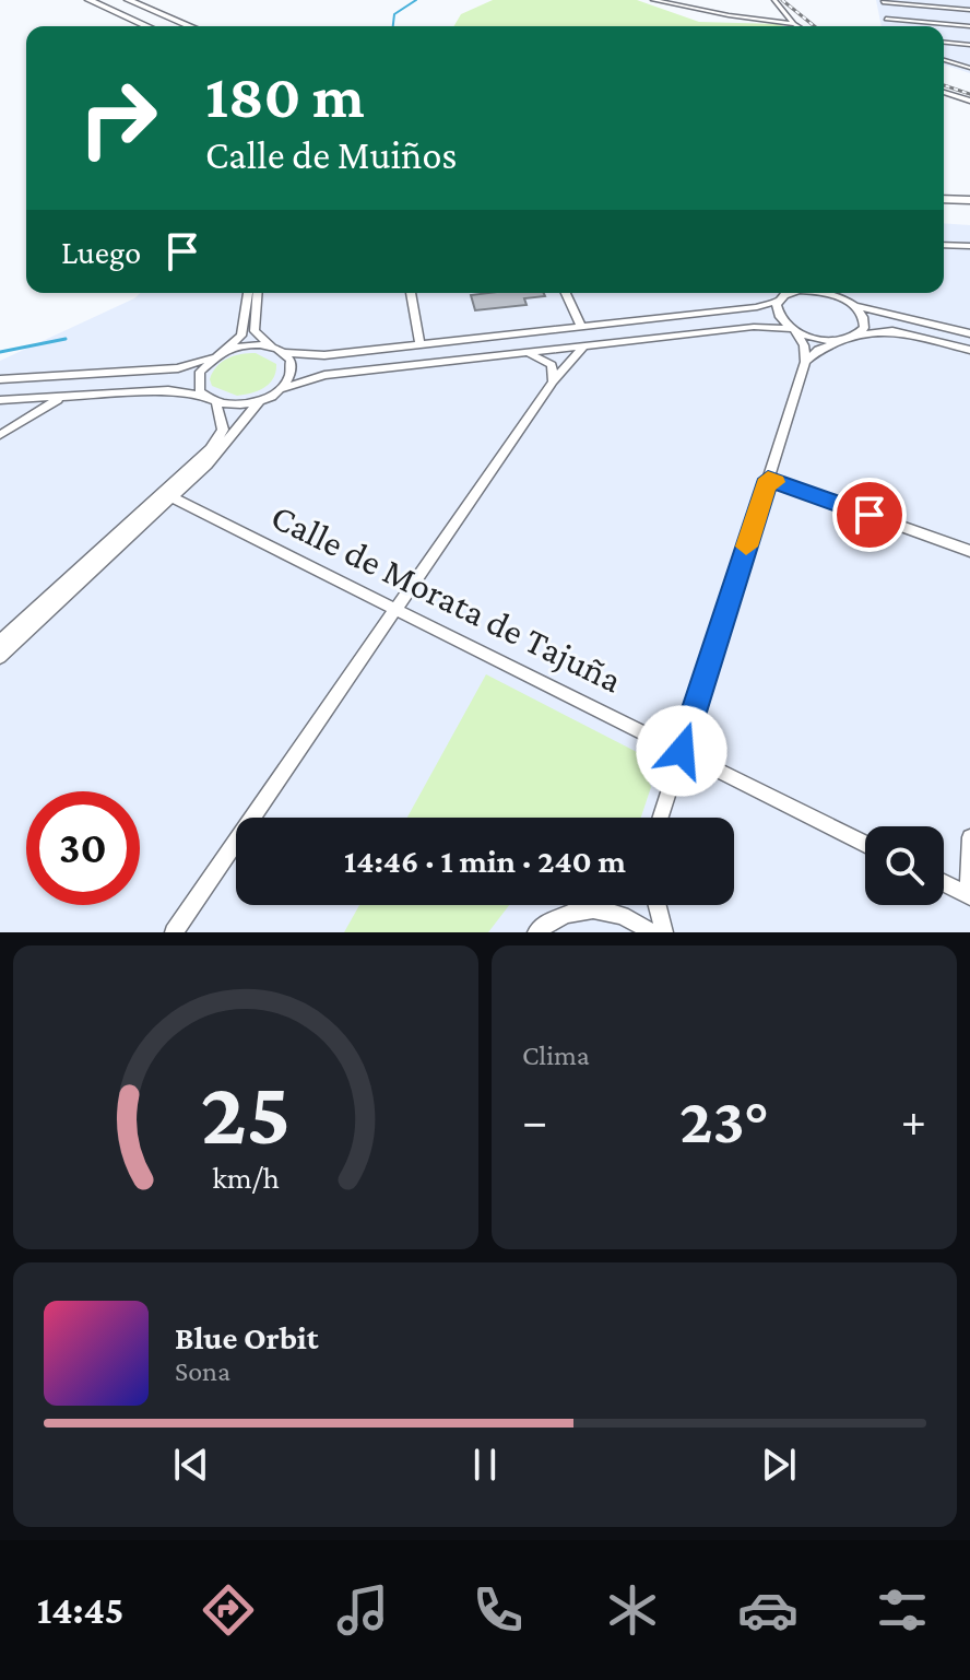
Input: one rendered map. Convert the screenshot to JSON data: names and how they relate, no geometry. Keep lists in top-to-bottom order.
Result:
{
  "streets": {
    "street": ["Calle de Morata de Tajuña"]
  },
  "page": {
    "turn": ["180 m", "Calle de Muiños"],
    "then": "Luego",
    "limit": "30",
    "trip": "14:46 · 1 min · 240 m",
    "tile": "Clima",
    "heat": ["−", "23°", "+"],
    "song": ["Blue Orbit", "Sona"],
    "tabs": "14:45",
    "gauge": ["25", "km/h"]
  }
}
